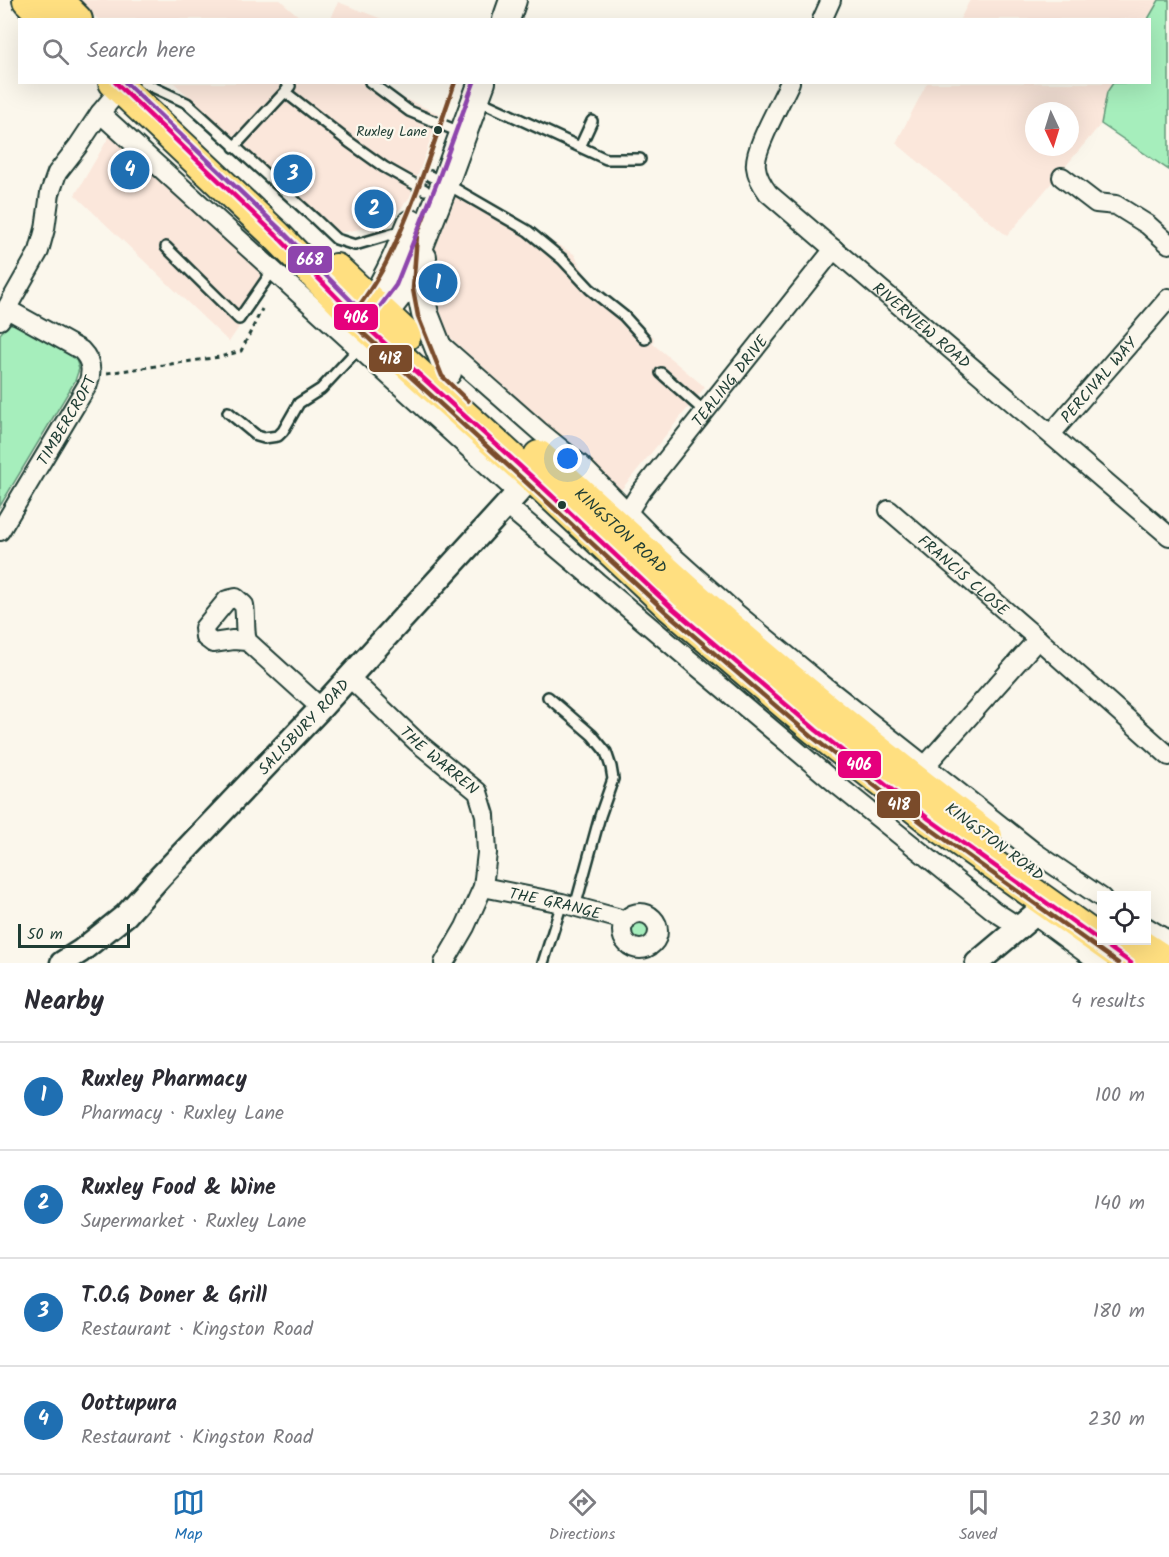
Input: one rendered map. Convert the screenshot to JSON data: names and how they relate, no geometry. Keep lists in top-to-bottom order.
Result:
{
  "streets": {
    "highway": ["KINGSTON ROAD"],
    "street": [
      "RIVERVIEW ROAD",
      "TEALING DRIVE",
      "PERCIVAL WAY",
      "TIMBERCROFT",
      "FRANCIS CLOSE",
      "SALISBURY ROAD",
      "THE WARREN",
      "THE GRANGE"
    ]
  },
  "crossings": [
    ["RIVERVIEW ROAD", "TEALING DRIVE"],
    ["RIVERVIEW ROAD", "PERCIVAL WAY"],
    ["TEALING DRIVE", "KINGSTON ROAD"],
    ["TIMBERCROFT", "KINGSTON ROAD"],
    ["KINGSTON ROAD", "SALISBURY ROAD"],
    ["SALISBURY ROAD", "THE WARREN"],
    ["THE WARREN", "THE GRANGE"]
  ],
  "places": ["Ruxley Lane"],
  "lines": ["transit line 406", "transit line 418", "transit line 668"],
  "scale_bar": "50 m",
  "north": "bottom",
  "page": {
    "search": "Search here",
    "pins": [
      "4",
      "3",
      "2",
      "1"
    ],
    "scale": "50 m",
    "heading": ["Nearby", "4 results"],
    "list": [
      {
        "mark": "1",
        "name": "Ruxley Pharmacy",
        "note": "Pharmacy · Ruxley Lane",
        "value": "100 m"
      },
      {
        "mark": "2",
        "name": "Ruxley Food & Wine",
        "note": "Supermarket · Ruxley Lane",
        "value": "140 m"
      },
      {
        "mark": "3",
        "name": "T.O.G Doner & Grill",
        "note": "Restaurant · Kingston Road",
        "value": "180 m"
      },
      {
        "mark": "4",
        "name": "Oottupura",
        "note": "Restaurant · Kingston Road",
        "value": "230 m"
      }
    ],
    "nav": ["Map", "Directions", "Saved"]
  }
}
